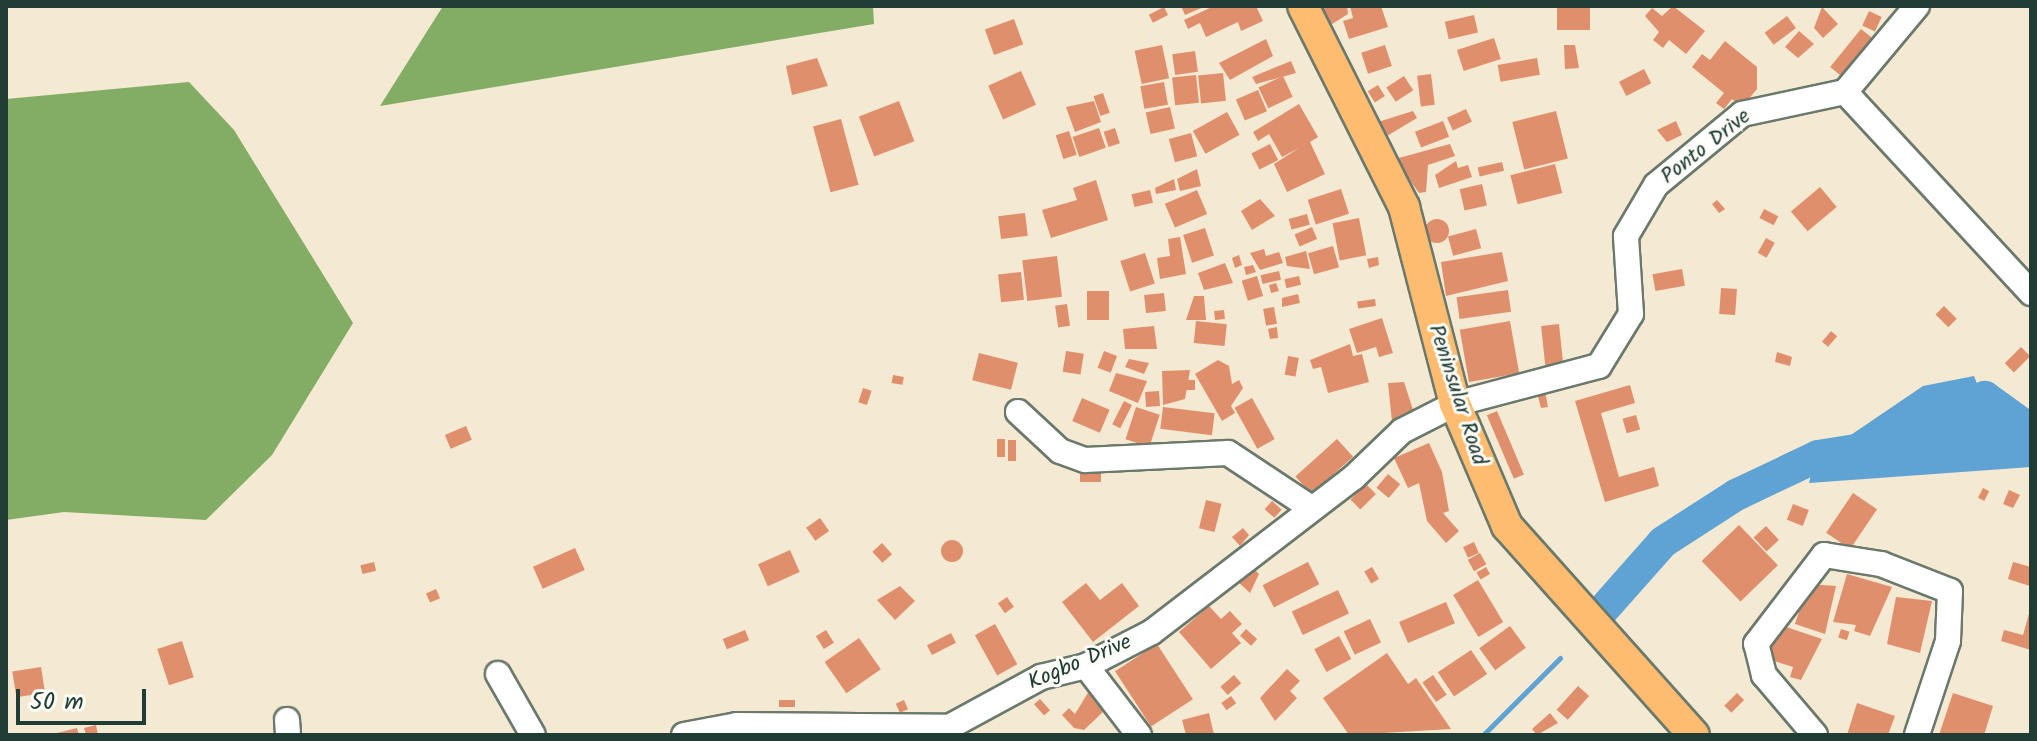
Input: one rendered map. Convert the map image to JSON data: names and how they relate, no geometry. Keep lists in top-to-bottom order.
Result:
{
  "streets": {
    "main road": ["Peninsular Road"],
    "street": ["Ponto Drive", "Kogbo Drive"]
  },
  "crossings": [
    ["Ponto Drive", "Peninsular Road"],
    ["Ponto Drive", "Kogbo Drive"],
    ["Peninsular Road", "Kogbo Drive"]
  ],
  "scale_bar": "50 m"
}
